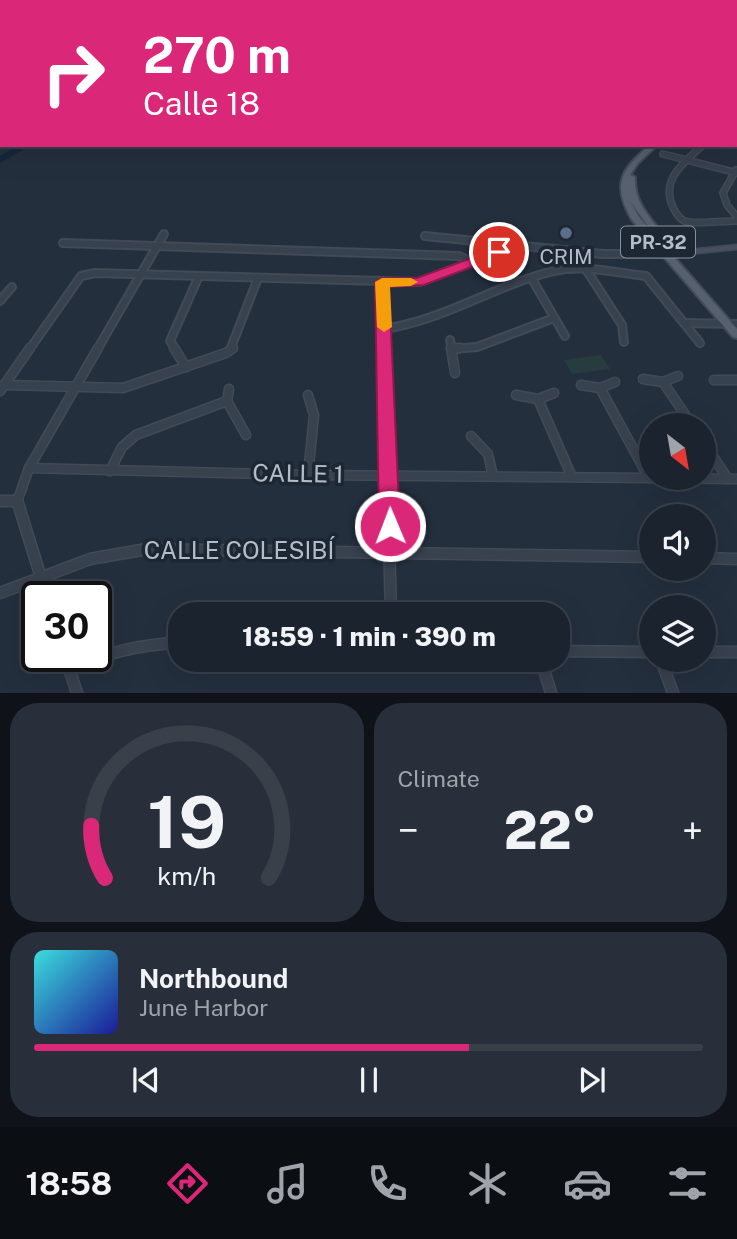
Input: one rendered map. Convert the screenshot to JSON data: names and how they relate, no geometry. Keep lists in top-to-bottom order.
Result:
{
  "streets": {
    "main road": ["PR-32"],
    "street": ["CALLE 1", "CALLE COLESIBÍ"]
  },
  "places": ["CRIM"],
  "north": "bottom right",
  "page": {
    "turn": ["270 m", "Calle 18"],
    "limit": "30",
    "trip": "18:59 · 1 min · 390 m",
    "tile": "Climate",
    "heat": ["−", "22°", "+"],
    "song": ["Northbound", "June Harbor"],
    "tabs": "18:58",
    "gauge": ["19", "km/h"]
  }
}
